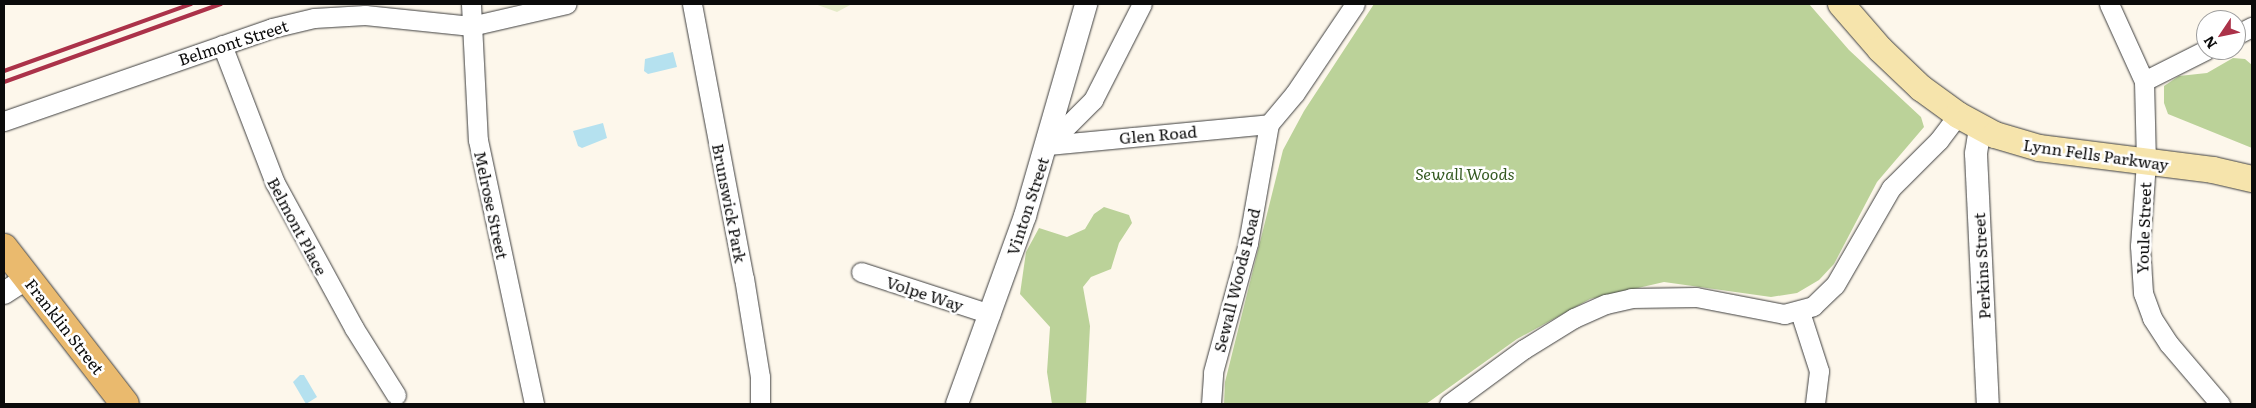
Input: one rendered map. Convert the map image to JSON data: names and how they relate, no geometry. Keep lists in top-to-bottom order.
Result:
{
  "streets": {
    "main road": ["Lynn Fells Parkway", "Franklin Street"],
    "street": [
      "Belmont Street",
      "Glen Road",
      "Brunswick Park",
      "Melrose Street",
      "Vinton Street",
      "Belmont Place",
      "Youle Street",
      "Perkins Street",
      "Sewall Woods Road",
      "Volpe Way"
    ]
  },
  "crossings": [
    ["Belmont Street", "Melrose Street"],
    ["Belmont Street", "Belmont Place"],
    ["Glen Road", "Vinton Street"],
    ["Glen Road", "Sewall Woods Road"],
    ["Lynn Fells Parkway", "Youle Street"],
    ["Lynn Fells Parkway", "Perkins Street"],
    ["Vinton Street", "Volpe Way"]
  ],
  "parks": ["Sewall Woods"],
  "north": "bottom left"
}
